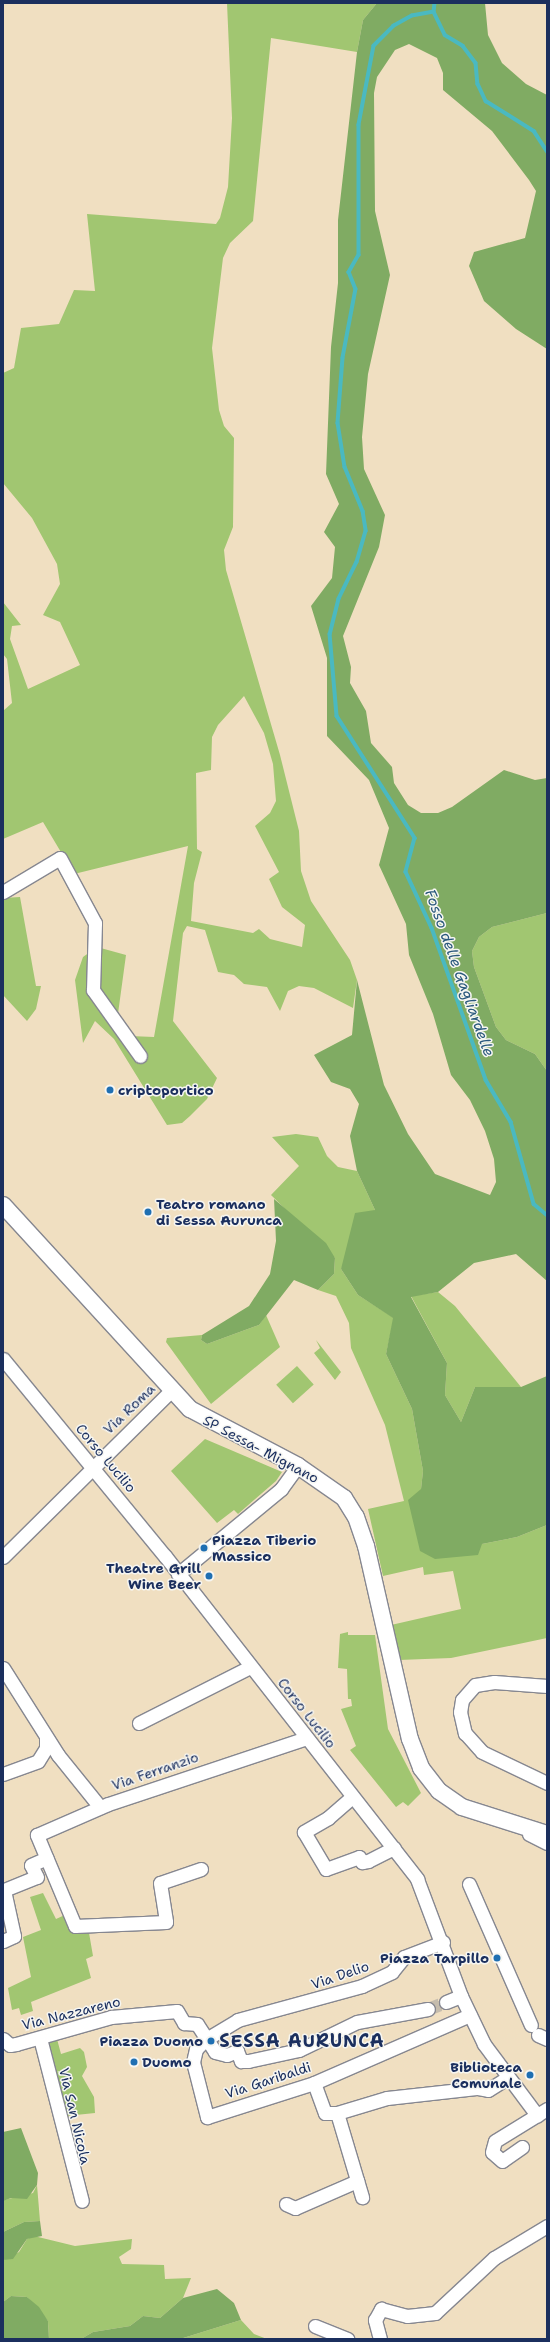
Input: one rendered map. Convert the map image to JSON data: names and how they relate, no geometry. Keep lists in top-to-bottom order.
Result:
{
  "streets": {
    "street": [
      "Via Roma",
      "SP Sessa- Mignano",
      "Corso Lucilio",
      "Via Ferranzio",
      "Via Delio",
      "Via Nazzareno",
      "Via Garibaldi",
      "Via San Nicola"
    ]
  },
  "crossings": [
    ["Via Roma", "SP Sessa- Mignano"],
    ["Via Roma", "Corso Lucilio"],
    ["Corso Lucilio", "Via Ferranzio"],
    ["Corso Lucilio", "Via Delio"],
    ["Corso Lucilio", "Via Garibaldi"],
    ["Via Delio", "Via Nazzareno"],
    ["Via Delio", "Via Garibaldi"],
    ["Via Nazzareno", "Via Garibaldi"],
    ["Via Nazzareno", "Via San Nicola"]
  ],
  "districts": ["SESSA AURUNCA"],
  "water": ["Fosso delle Gagliardelle"],
  "places": [
    "criptoportico",
    "Teatro romano di Sessa Aurunca",
    "Piazza Tiberio Massico",
    "Theatre Grill Wine Beer",
    "Piazza Tarpillo",
    "Piazza Duomo",
    "Duomo",
    "Biblioteca Comunale"
  ]
}
